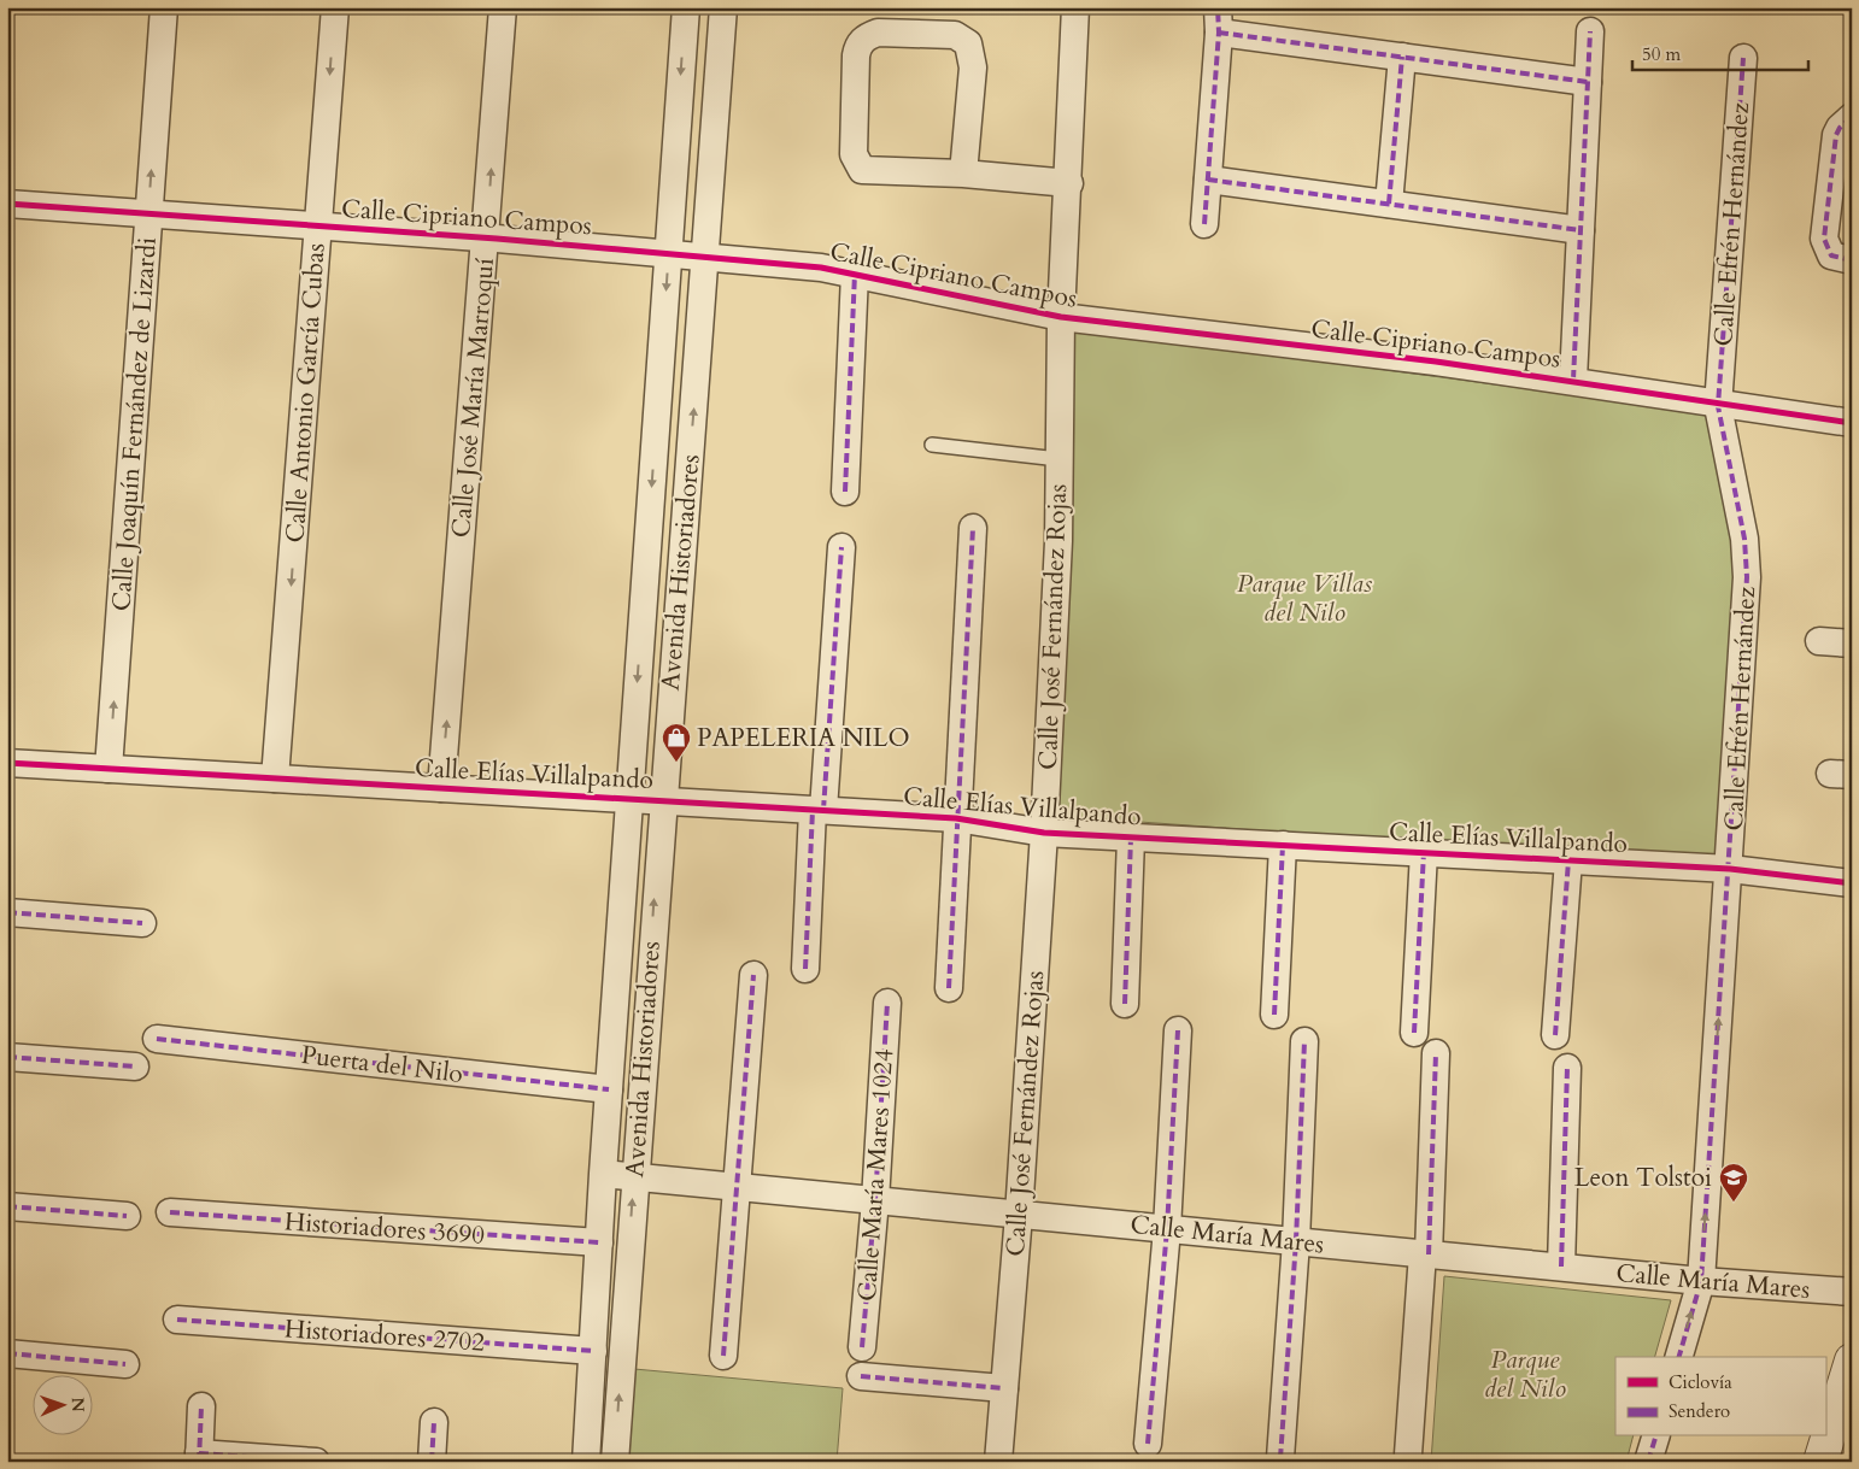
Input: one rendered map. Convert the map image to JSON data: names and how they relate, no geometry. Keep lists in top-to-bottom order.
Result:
{
  "streets": {
    "street": [
      "Calle Cipriano Campos",
      "Calle Efrén Hernández",
      "Calle Antonio García Cubas",
      "Calle José María Marroquí",
      "Calle Joaquín Fernández de Lizardi",
      "Avenida Historiadores",
      "Calle José Fernández Rojas",
      "Calle Elías Villalpando",
      "Puerta del Nilo",
      "Calle María Mares 1024",
      "Historiadores 3690",
      "Calle María Mares",
      "Historiadores 2702"
    ]
  },
  "crossings": [
    ["Calle Cipriano Campos", "Calle Efrén Hernández"],
    ["Calle Cipriano Campos", "Calle Antonio García Cubas"],
    ["Calle Cipriano Campos", "Calle José María Marroquí"],
    ["Calle Cipriano Campos", "Calle Joaquín Fernández de Lizardi"],
    ["Calle Cipriano Campos", "Avenida Historiadores"],
    ["Calle Cipriano Campos", "Calle José Fernández Rojas"],
    ["Calle Efrén Hernández", "Calle Elías Villalpando"],
    ["Calle Efrén Hernández", "Calle María Mares"],
    ["Calle Antonio García Cubas", "Calle Elías Villalpando"],
    ["Calle José María Marroquí", "Calle Elías Villalpando"],
    ["Calle Joaquín Fernández de Lizardi", "Calle Elías Villalpando"],
    ["Avenida Historiadores", "Calle Elías Villalpando"],
    ["Avenida Historiadores", "Puerta del Nilo"],
    ["Avenida Historiadores", "Historiadores 3690"],
    ["Avenida Historiadores", "Calle María Mares"],
    ["Avenida Historiadores", "Historiadores 2702"],
    ["Calle José Fernández Rojas", "Calle Elías Villalpando"],
    ["Calle José Fernández Rojas", "Calle María Mares"],
    ["Calle María Mares 1024", "Calle María Mares"]
  ],
  "one_way": ["Calle Antonio García Cubas", "Calle José María Marroquí", "Calle Joaquín Fernández de Lizardi"],
  "parks": ["Parque Villas del Nilo", "Parque del Nilo"],
  "places": {
    "shop": ["PAPELERIA NILO"],
    "school or university": ["Leon Tolstoi"]
  },
  "legend": ["Ciclovía", "Sendero"],
  "scale_bar": "50 m",
  "north": "right"
}
